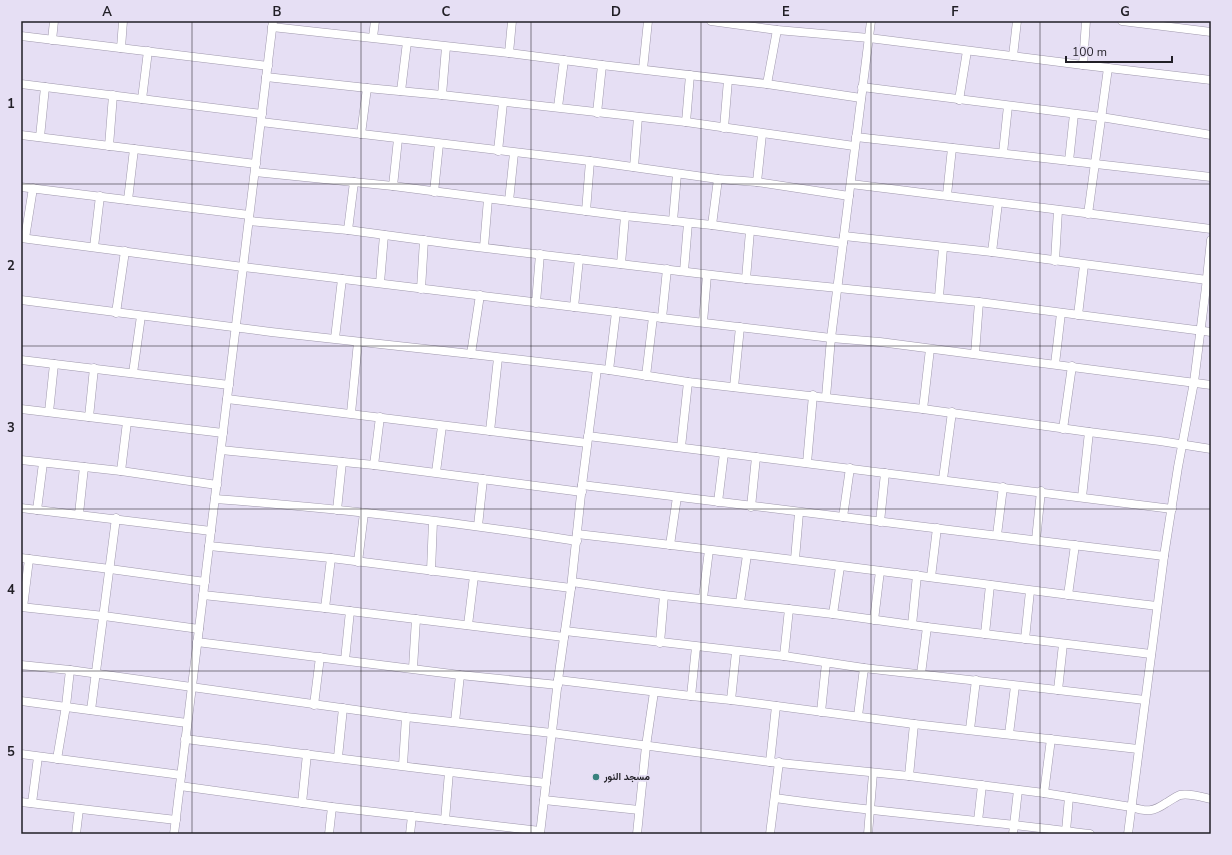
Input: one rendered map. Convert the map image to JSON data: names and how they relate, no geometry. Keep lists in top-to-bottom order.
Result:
{
  "places": ["مسجد النور"],
  "scale_bar": "100 m",
  "grid": {
    "columns": [
      "A",
      "B",
      "C",
      "D",
      "E",
      "F",
      "G"
    ],
    "rows": [
      "1",
      "2",
      "3",
      "4",
      "5"
    ]
  }
}
